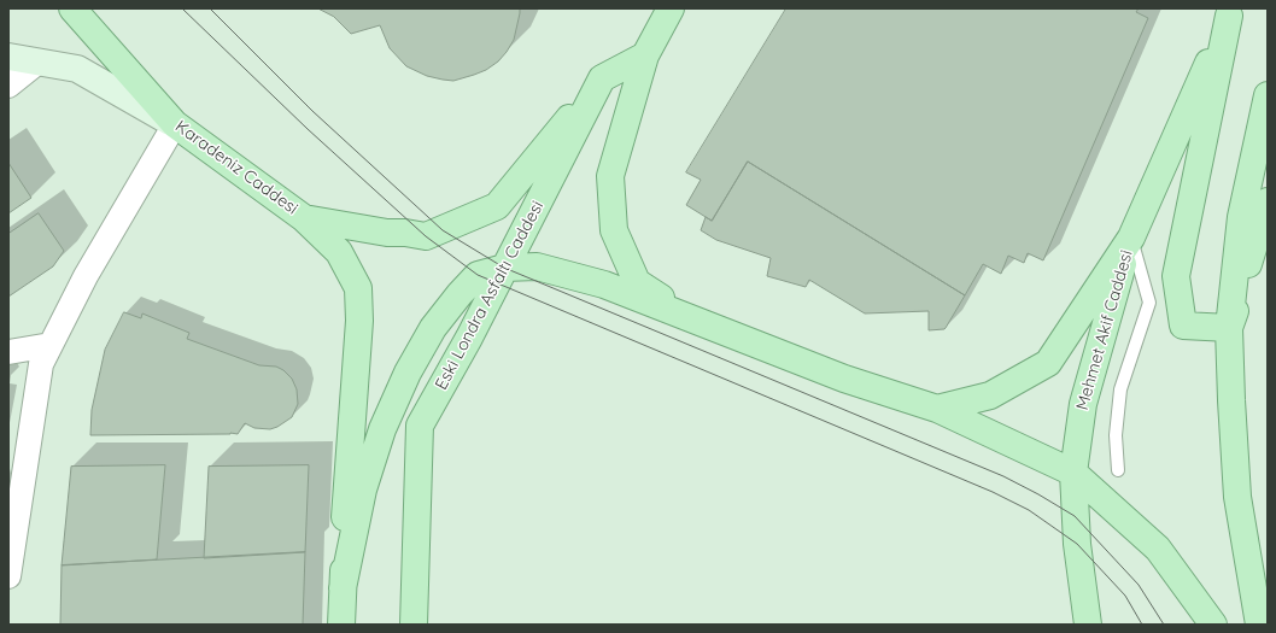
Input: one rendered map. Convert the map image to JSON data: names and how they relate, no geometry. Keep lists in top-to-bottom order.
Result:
{
  "streets": {
    "main road": ["Karadeniz Caddesi", "Eski Londra Asfaltı Caddesi", "Mehmet Akif Caddesi"]
  }
}
